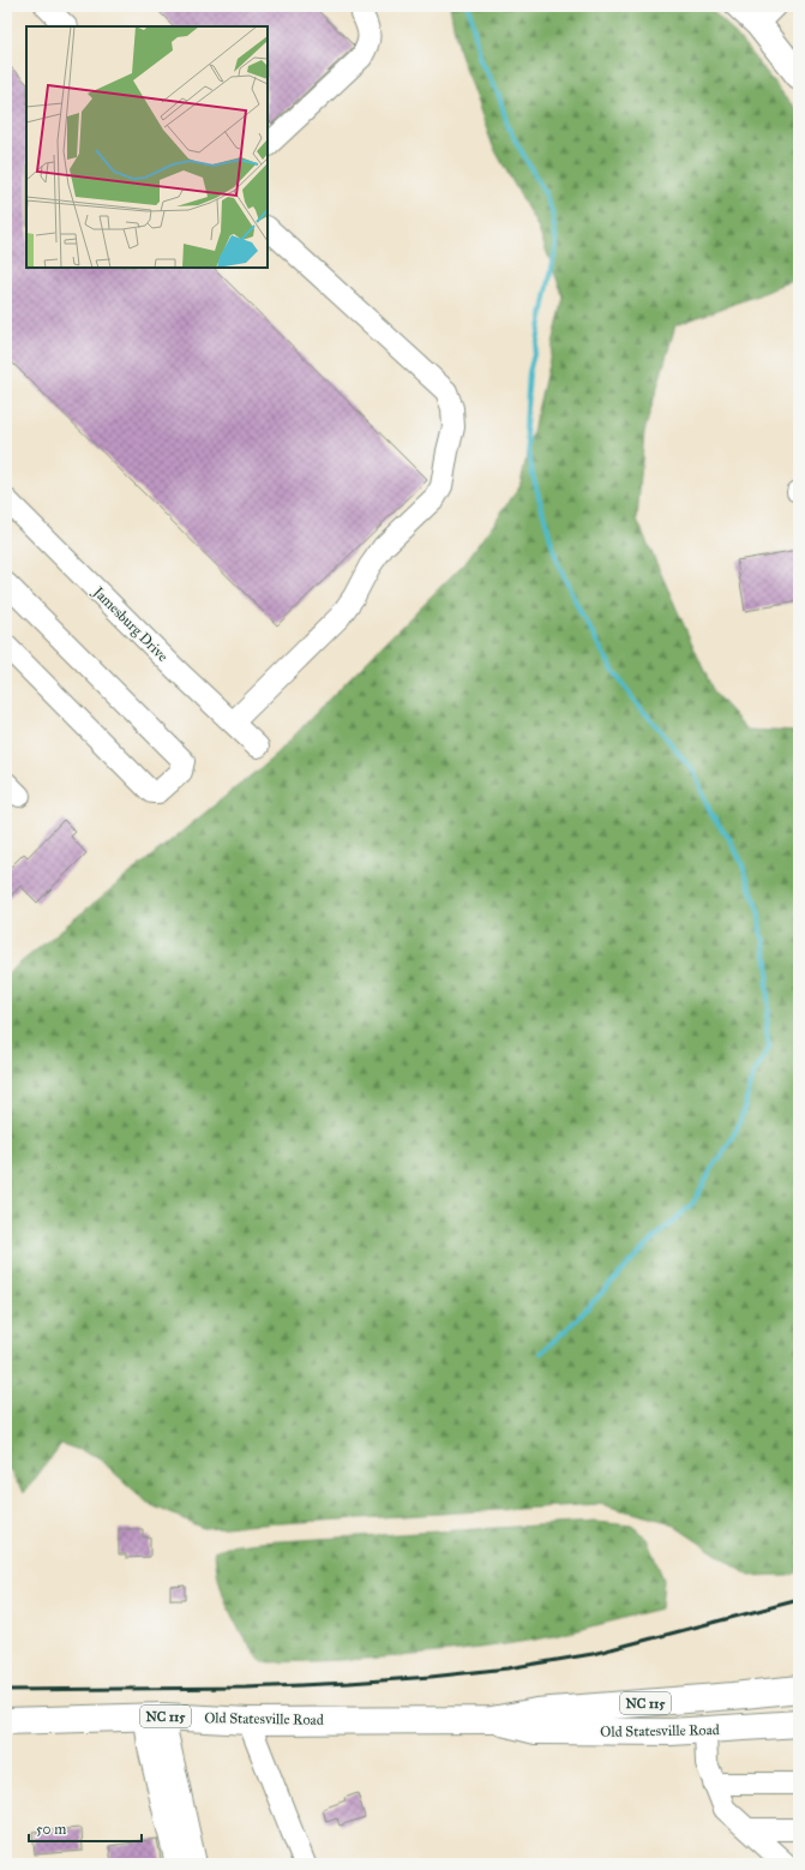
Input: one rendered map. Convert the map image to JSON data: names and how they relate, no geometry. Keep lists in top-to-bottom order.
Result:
{
  "streets": {
    "main road": ["NC 115", "Old Statesville Road"],
    "street": ["Jamesburg Drive"]
  },
  "scale_bar": "50 m"
}
